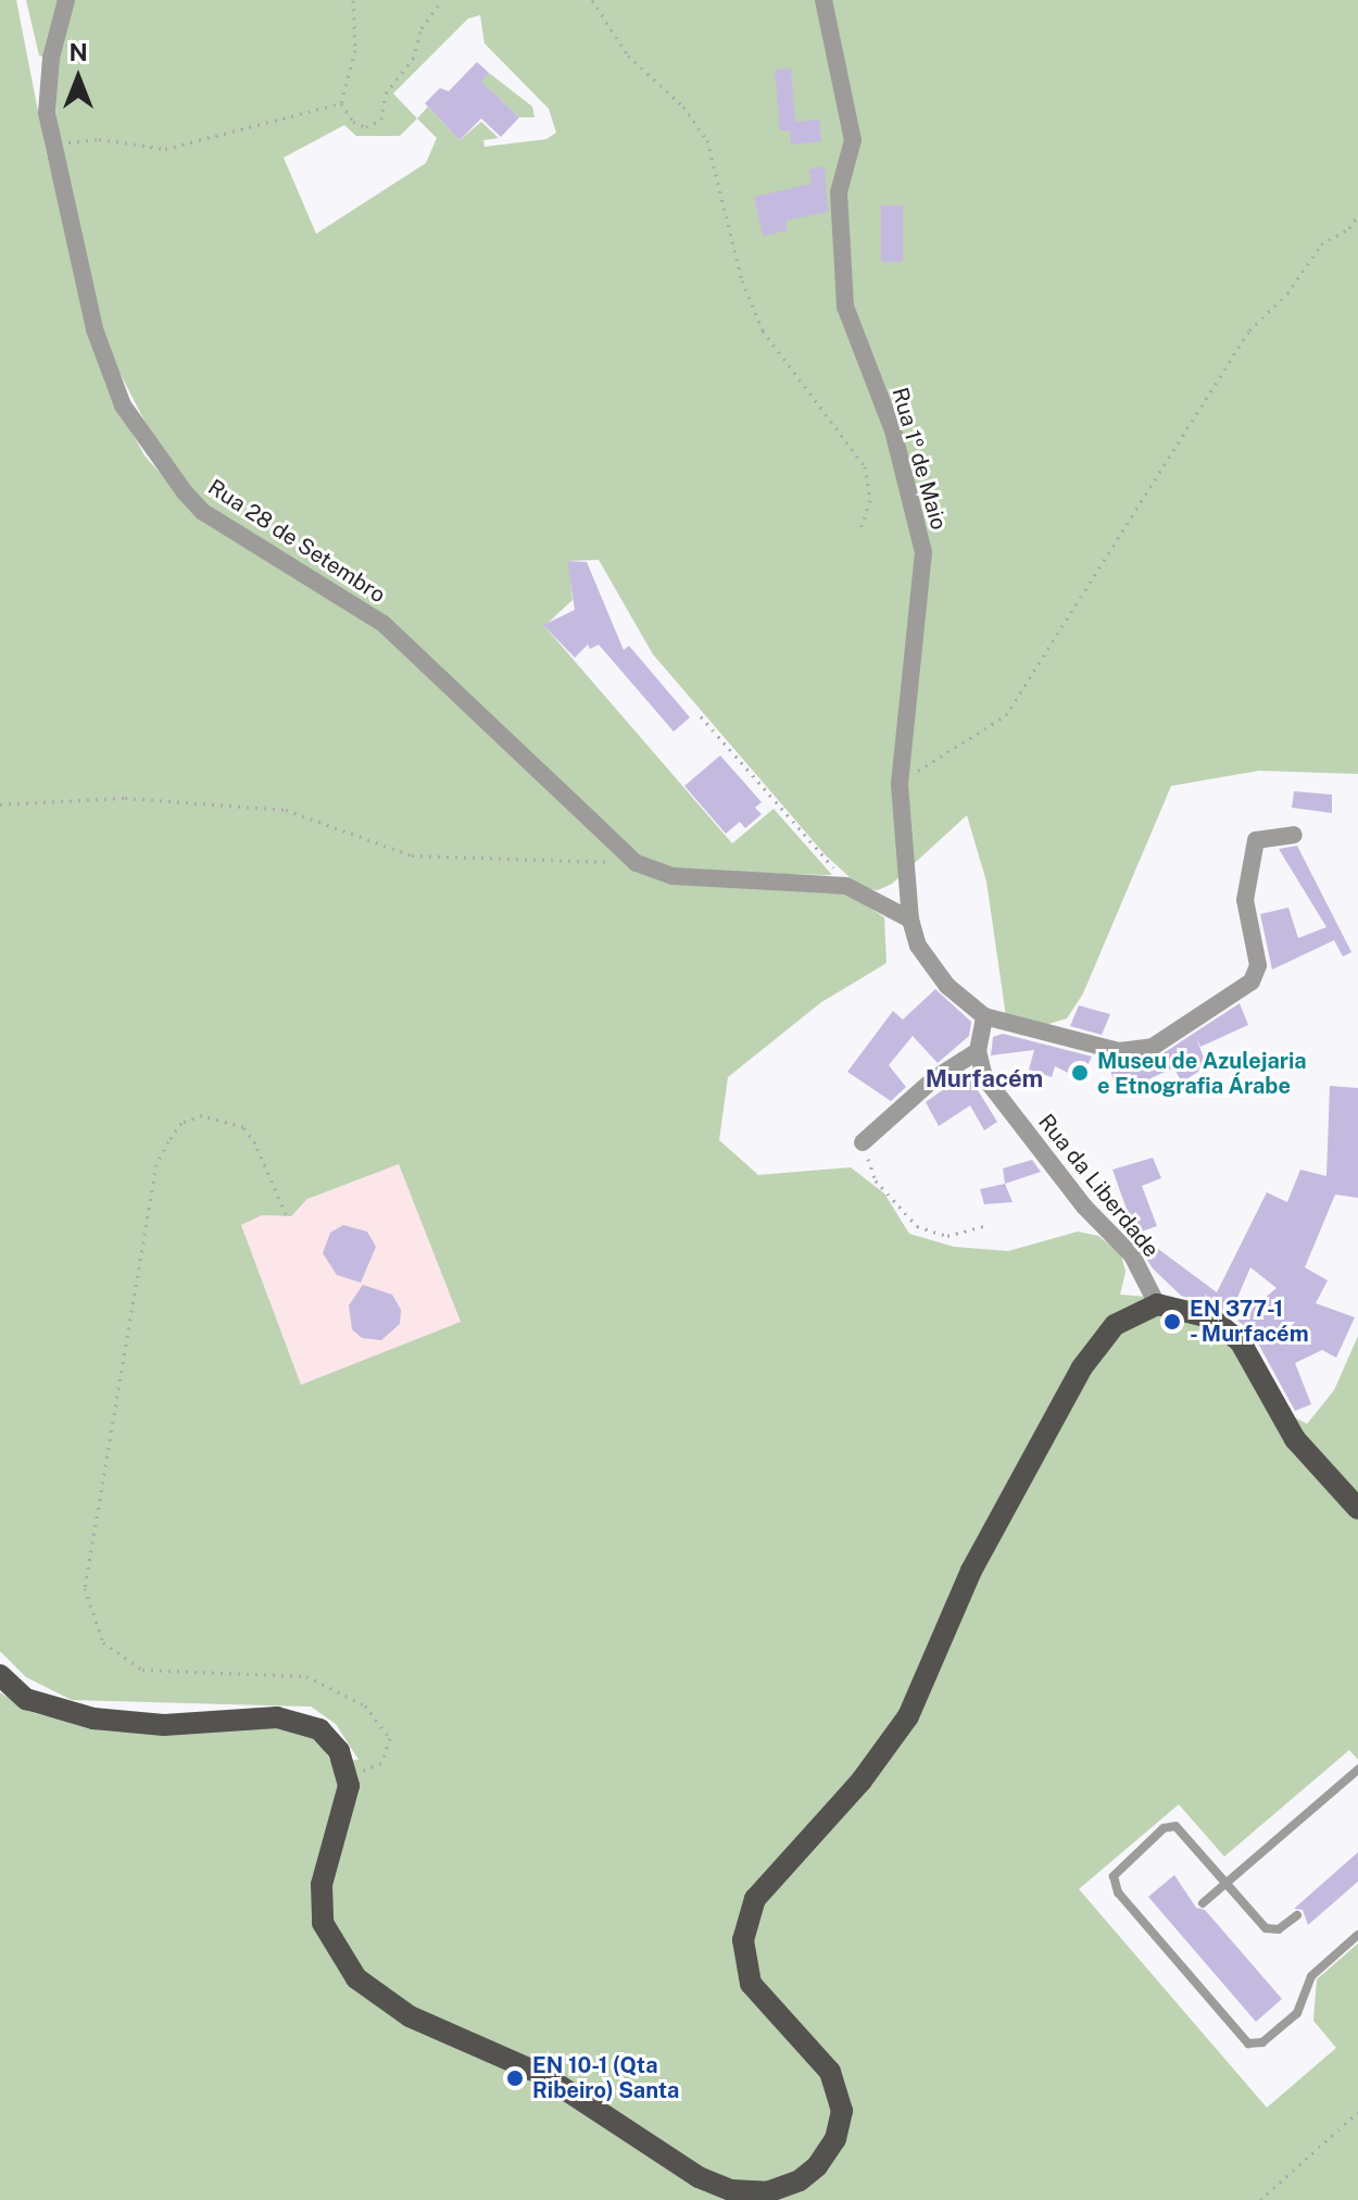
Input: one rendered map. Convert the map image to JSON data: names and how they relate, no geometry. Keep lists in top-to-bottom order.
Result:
{
  "streets": {
    "street": ["Rua 1º de Maio", "Rua 28 de Setembro", "Rua da Liberdade"]
  },
  "crossings": [
    ["Rua 1º de Maio", "Rua 28 de Setembro"]
  ],
  "districts": ["Murfacém"],
  "places": ["Museu de Azulejaria e Etnografia Árabe", "EN 377-1 - Murfacém", "EN 10-1 (Qta Ribeiro) Santa"],
  "north": "top"
}
